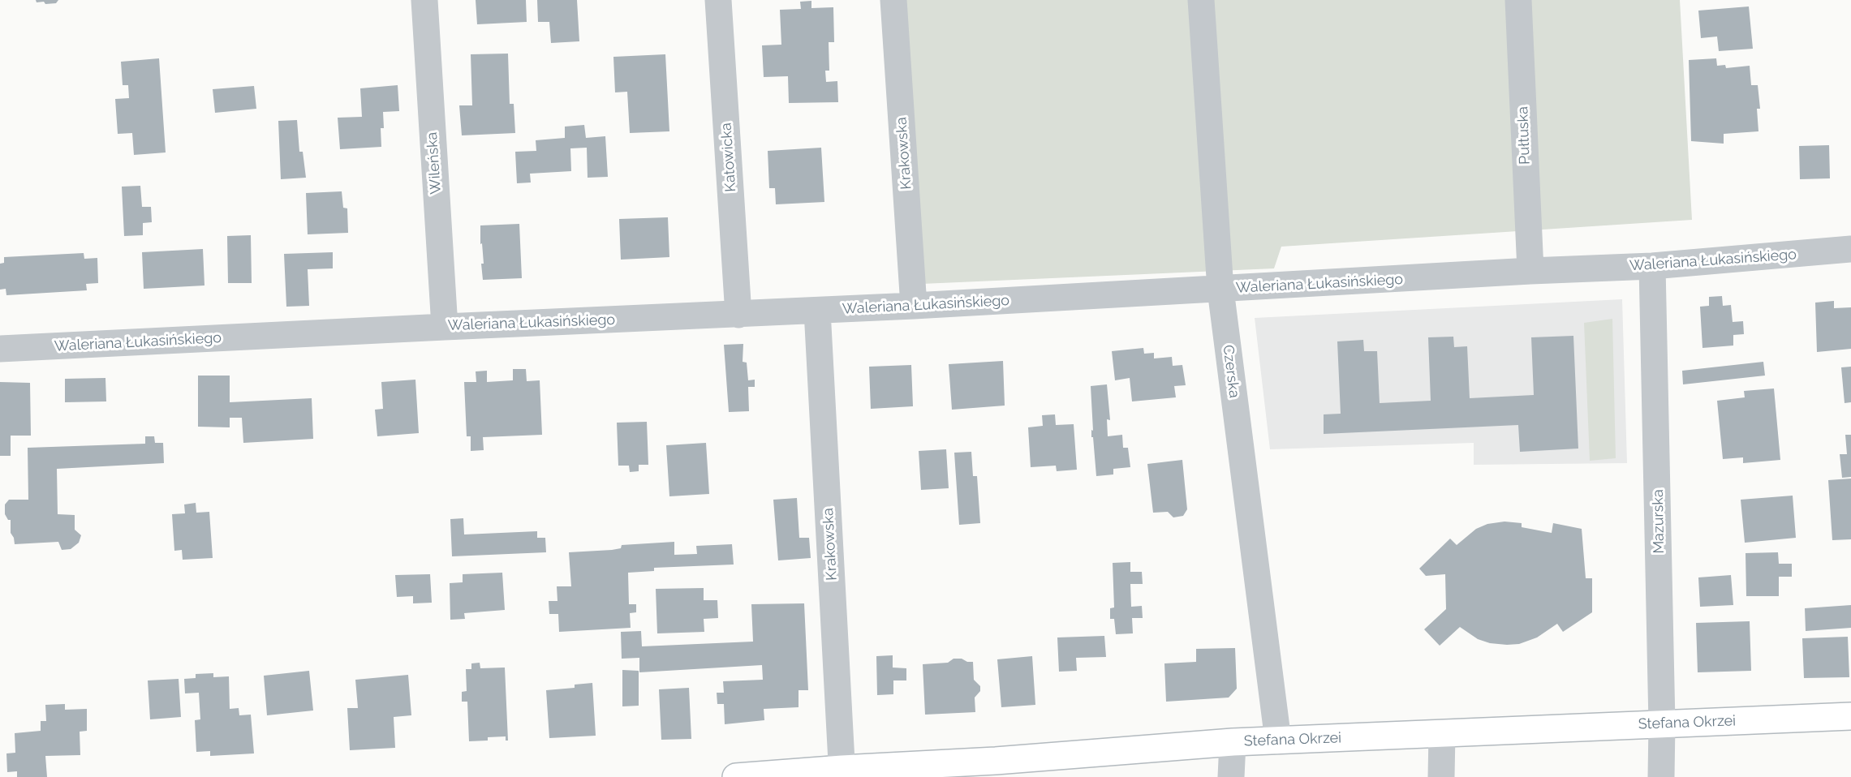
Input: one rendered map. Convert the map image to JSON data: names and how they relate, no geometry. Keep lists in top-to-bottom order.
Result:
{
  "streets": {
    "street": [
      "Pułtuska",
      "Krakowska",
      "Katowicka",
      "Wileńska",
      "Waleriana Łukasińskiego",
      "Czerska",
      "Mazurska",
      "Stefana Okrzei"
    ]
  },
  "crossings": [
    ["Pułtuska", "Waleriana Łukasińskiego"],
    ["Krakowska", "Waleriana Łukasińskiego"],
    ["Krakowska", "Stefana Okrzei"],
    ["Katowicka", "Waleriana Łukasińskiego"],
    ["Wileńska", "Waleriana Łukasińskiego"],
    ["Waleriana Łukasińskiego", "Czerska"],
    ["Waleriana Łukasińskiego", "Mazurska"],
    ["Czerska", "Stefana Okrzei"],
    ["Mazurska", "Stefana Okrzei"]
  ]
}
